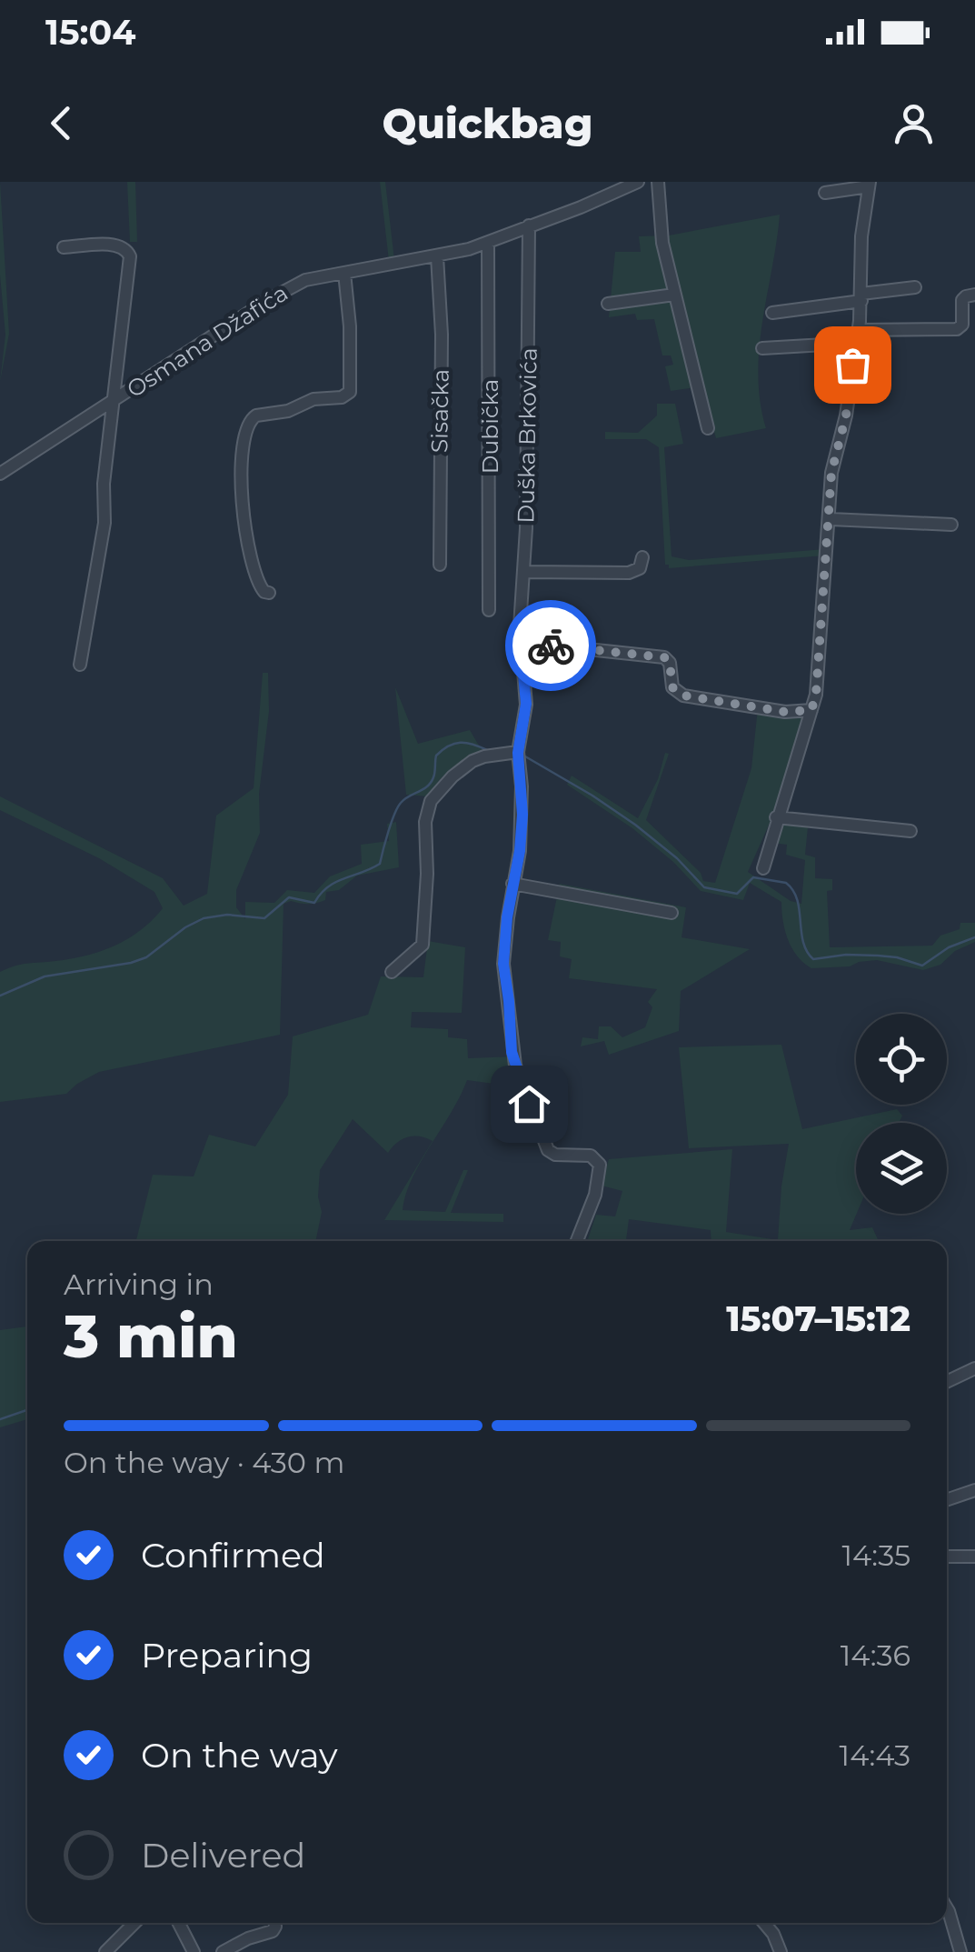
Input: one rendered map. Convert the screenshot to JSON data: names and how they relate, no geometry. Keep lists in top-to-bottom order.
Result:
{
  "streets": {
    "street": [
      "Osmana Džafića",
      "Sisačka",
      "Dubička",
      "Duška Brkovića"
    ]
  },
  "crossings": [
    ["Osmana Džafića", "Sisačka"],
    ["Osmana Džafića", "Dubička"],
    ["Osmana Džafića", "Duška Brkovića"]
  ],
  "page": {
    "status": "15:04",
    "header": "Quickbag",
    "heading": ["3 min", "Arriving in", "15:07–15:12"],
    "bar": "On the way · 430 m",
    "list": [
      ["Confirmed", "14:35"],
      ["Preparing", "14:36"],
      ["On the way", "14:43"],
      "Delivered"
    ]
  }
}
